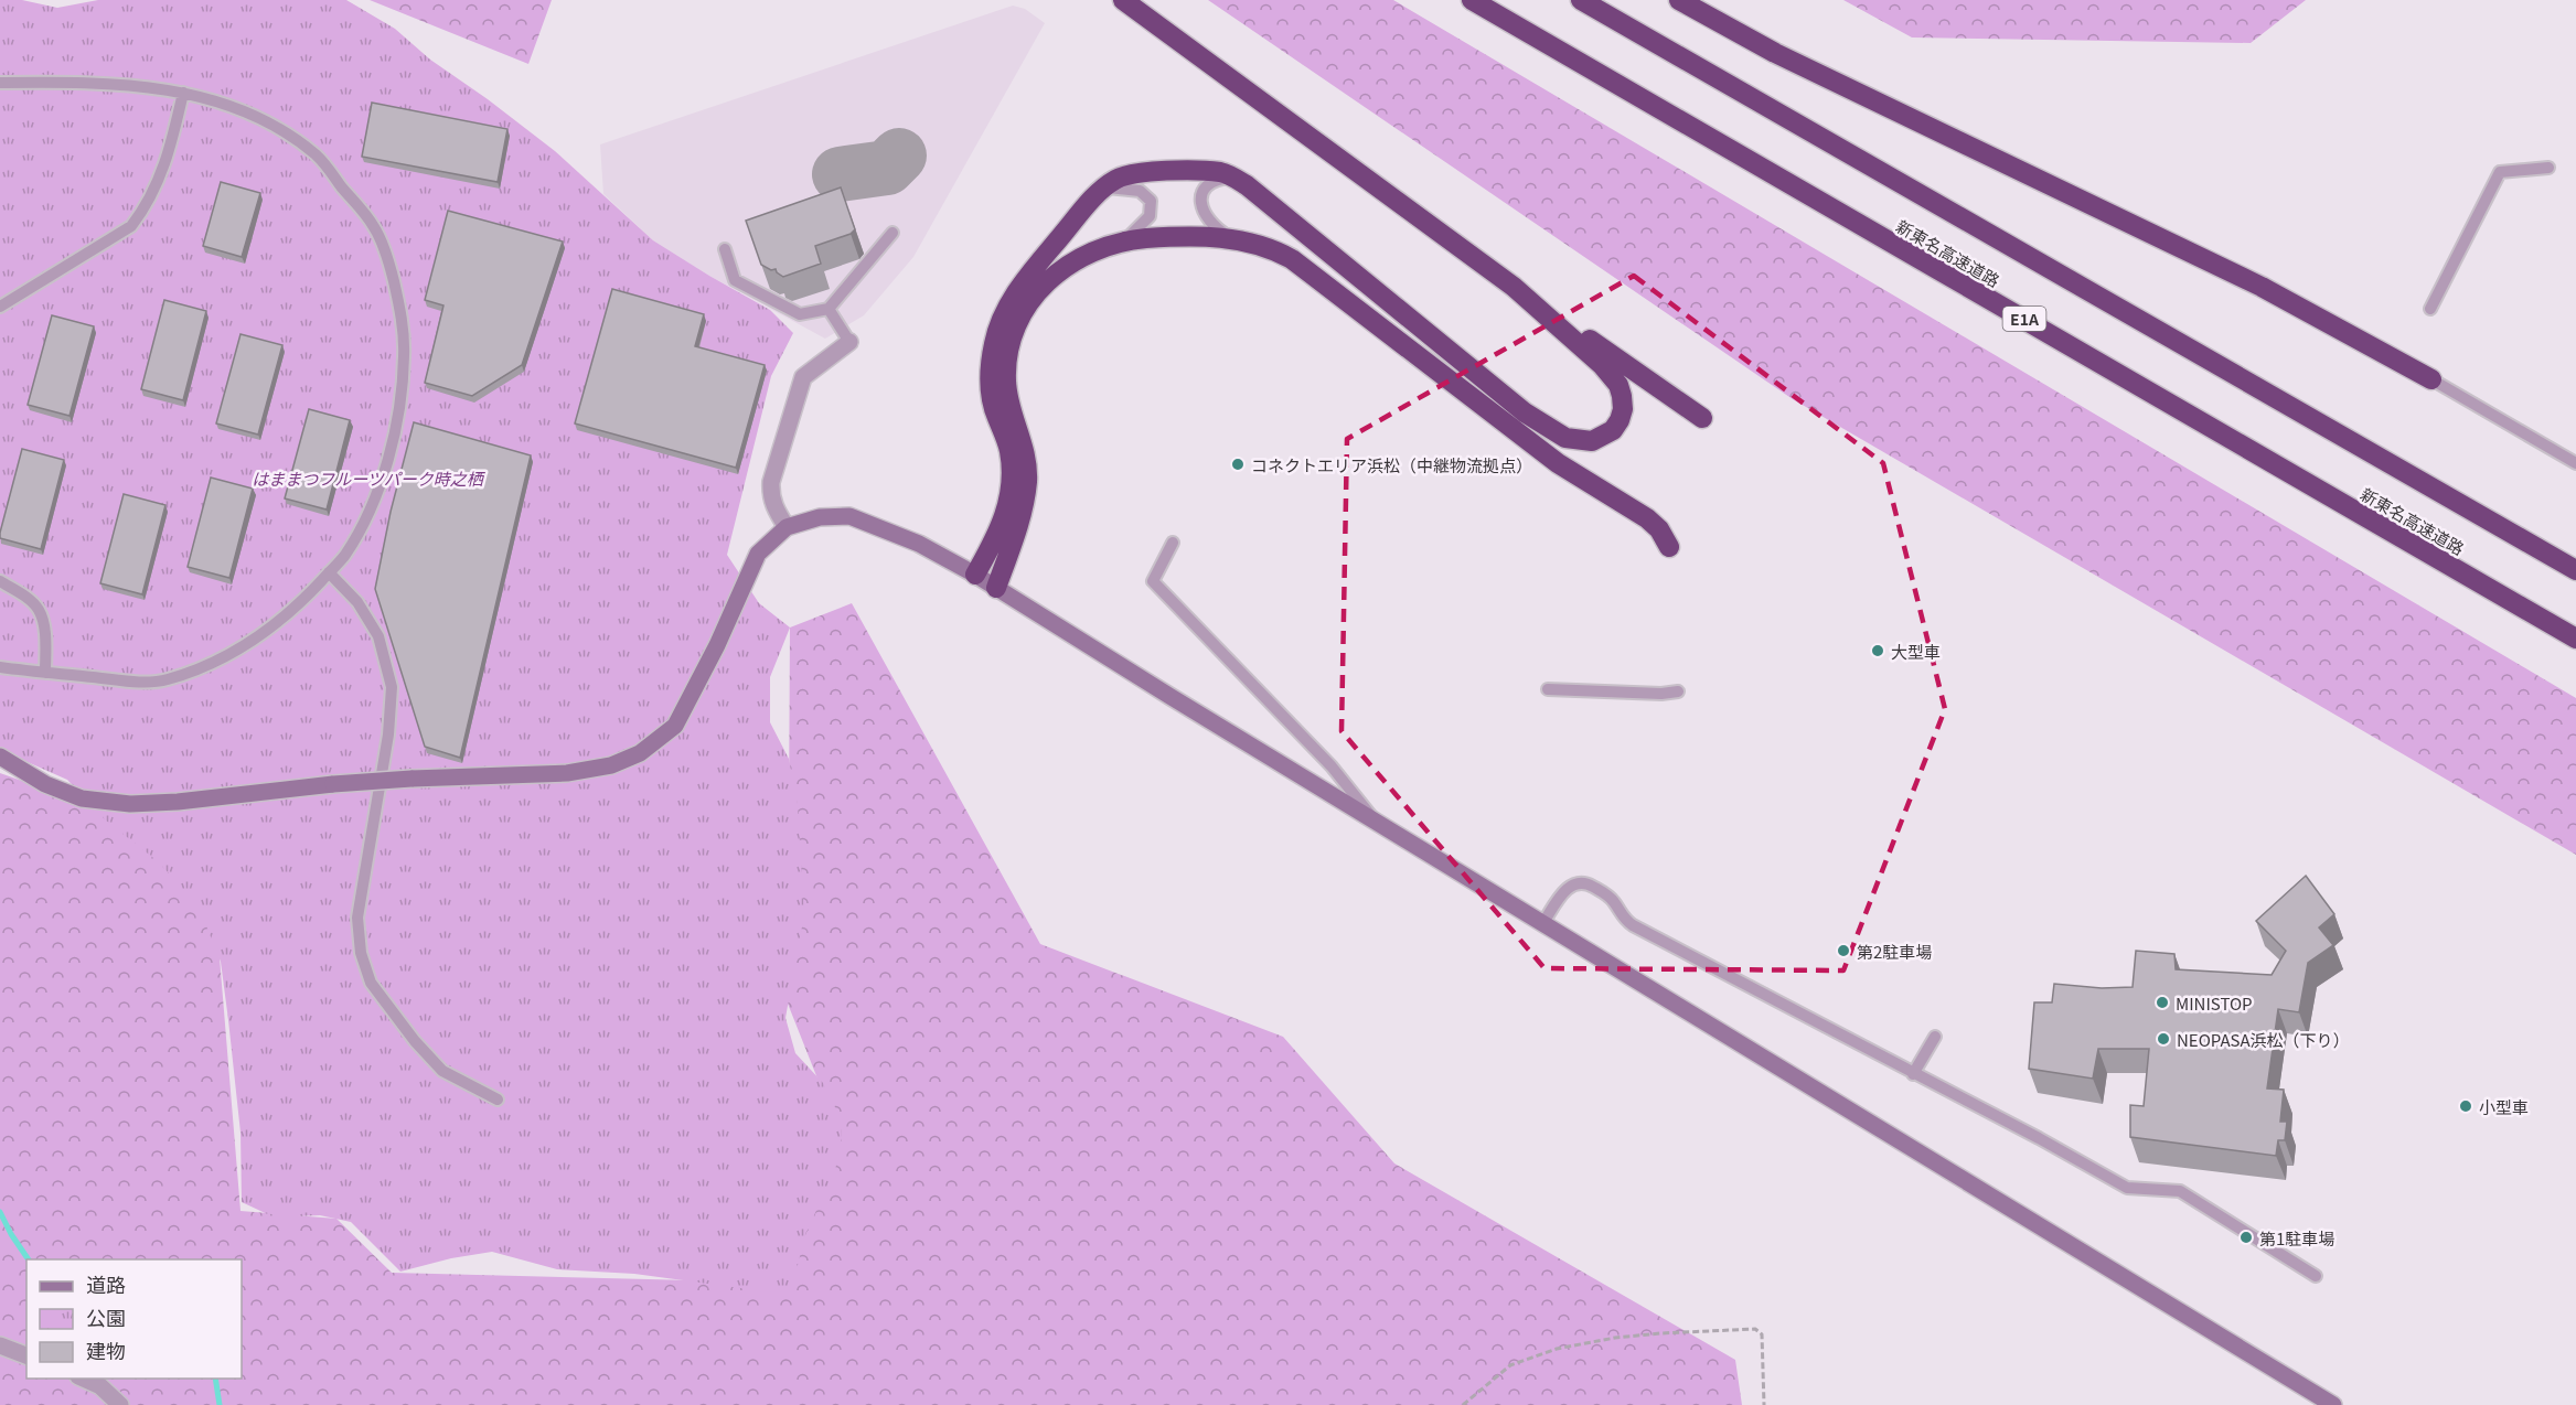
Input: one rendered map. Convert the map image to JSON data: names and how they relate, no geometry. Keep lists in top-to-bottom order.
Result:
{
  "streets": {
    "highway": ["新東名高速道路", "E1A"]
  },
  "parks": ["はままつフルーツパーク時之栖"],
  "places": [
    "コネクトエリア浜松（中継物流拠点）",
    "大型車",
    "第2駐車場",
    "MINISTOP",
    "NEOPASA浜松（下り）",
    "小型車",
    "第1駐車場"
  ],
  "legend": ["道路", "公園", "建物"]
}
